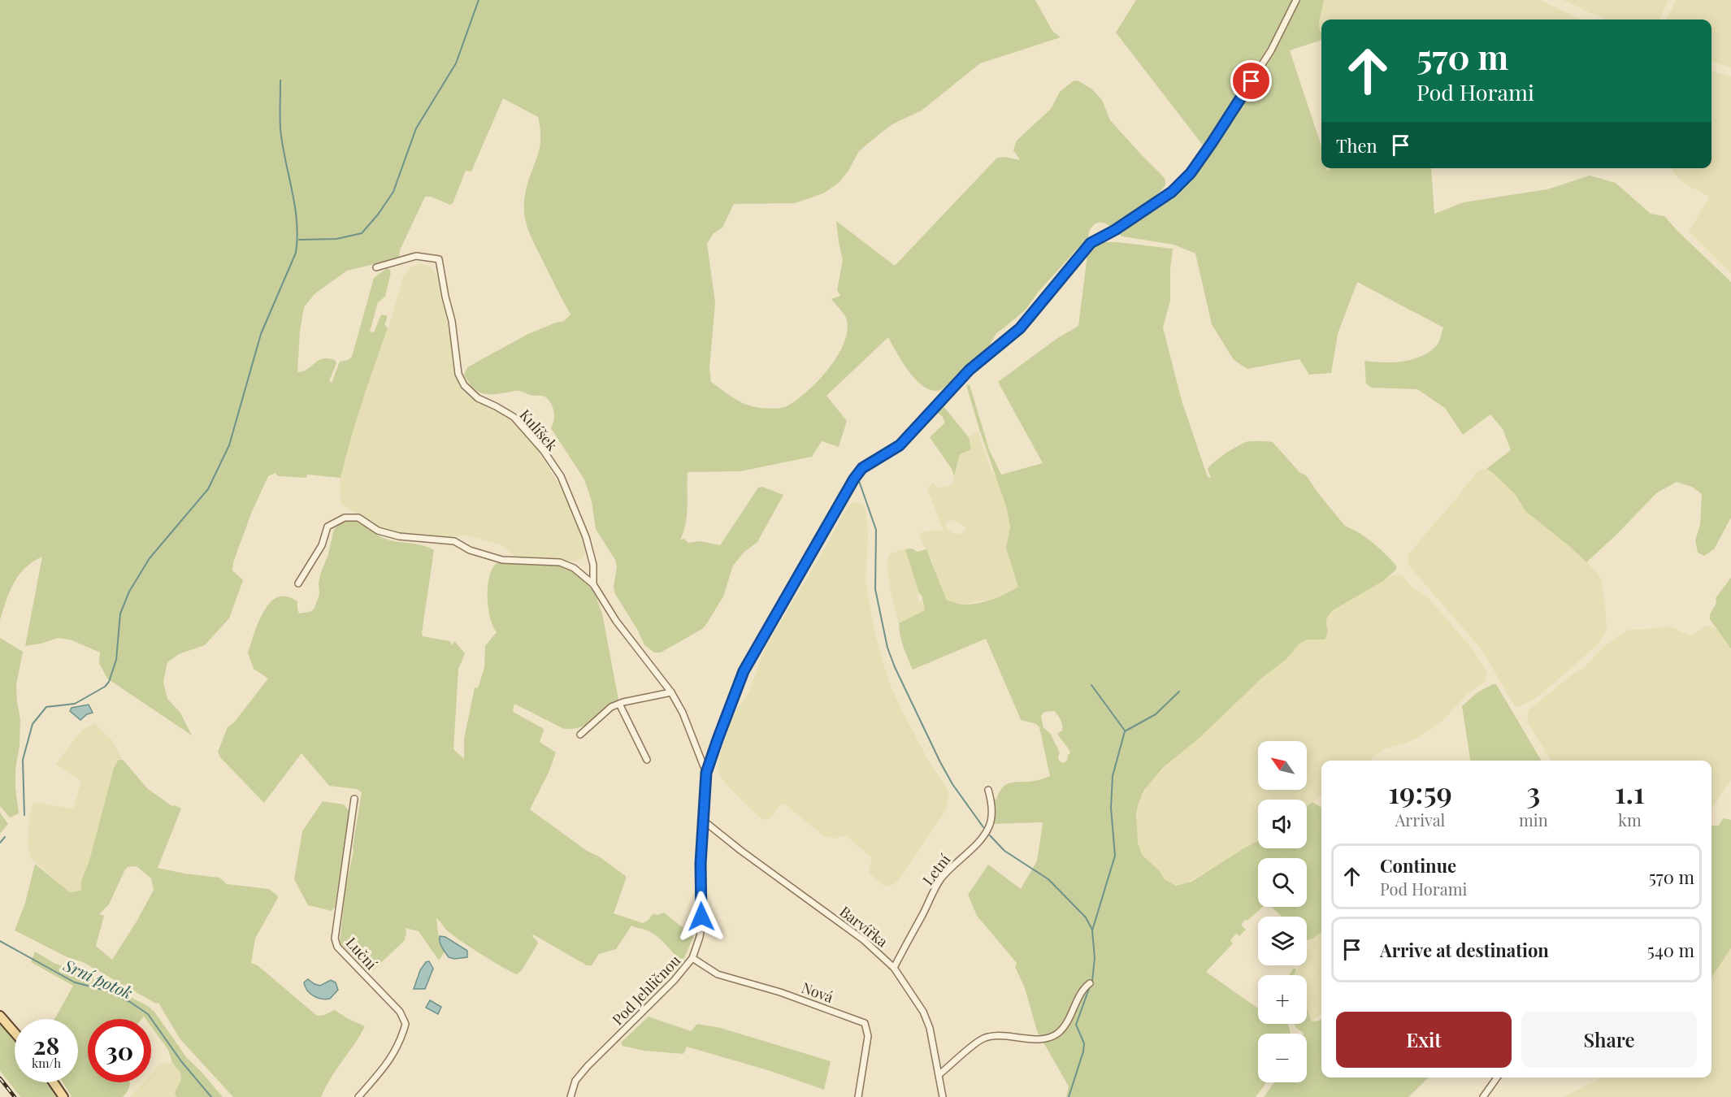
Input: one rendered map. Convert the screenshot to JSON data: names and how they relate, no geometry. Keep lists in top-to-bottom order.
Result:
{
  "streets": {
    "street": [
      "Kulíšek",
      "Letní",
      "Barvířka",
      "Luční",
      "Pod Jehličnou",
      "Nová"
    ]
  },
  "crossings": [
    ["Kulíšek", "Pod Jehličnou"],
    ["Letní", "Barvířka"],
    ["Barvířka", "Pod Jehličnou"],
    ["Pod Jehličnou", "Nová"]
  ],
  "water": ["Srní potok"],
  "north": "top left",
  "page": {
    "turn": ["570 m", "Pod Horami"],
    "then": "Then",
    "map_buttons": ["+", "−"],
    "eta": [
      "19:59",
      "Arrival",
      "3",
      "min",
      "1.1",
      "km"
    ],
    "list": [
      {
        "name": "Continue",
        "note": "Pod Horami",
        "value": "570 m"
      },
      {
        "name": "Arrive at destination",
        "value": "540 m"
      }
    ],
    "buttons": ["Exit", "Share"],
    "speed": "28 km/h",
    "limit": "30"
  }
}
